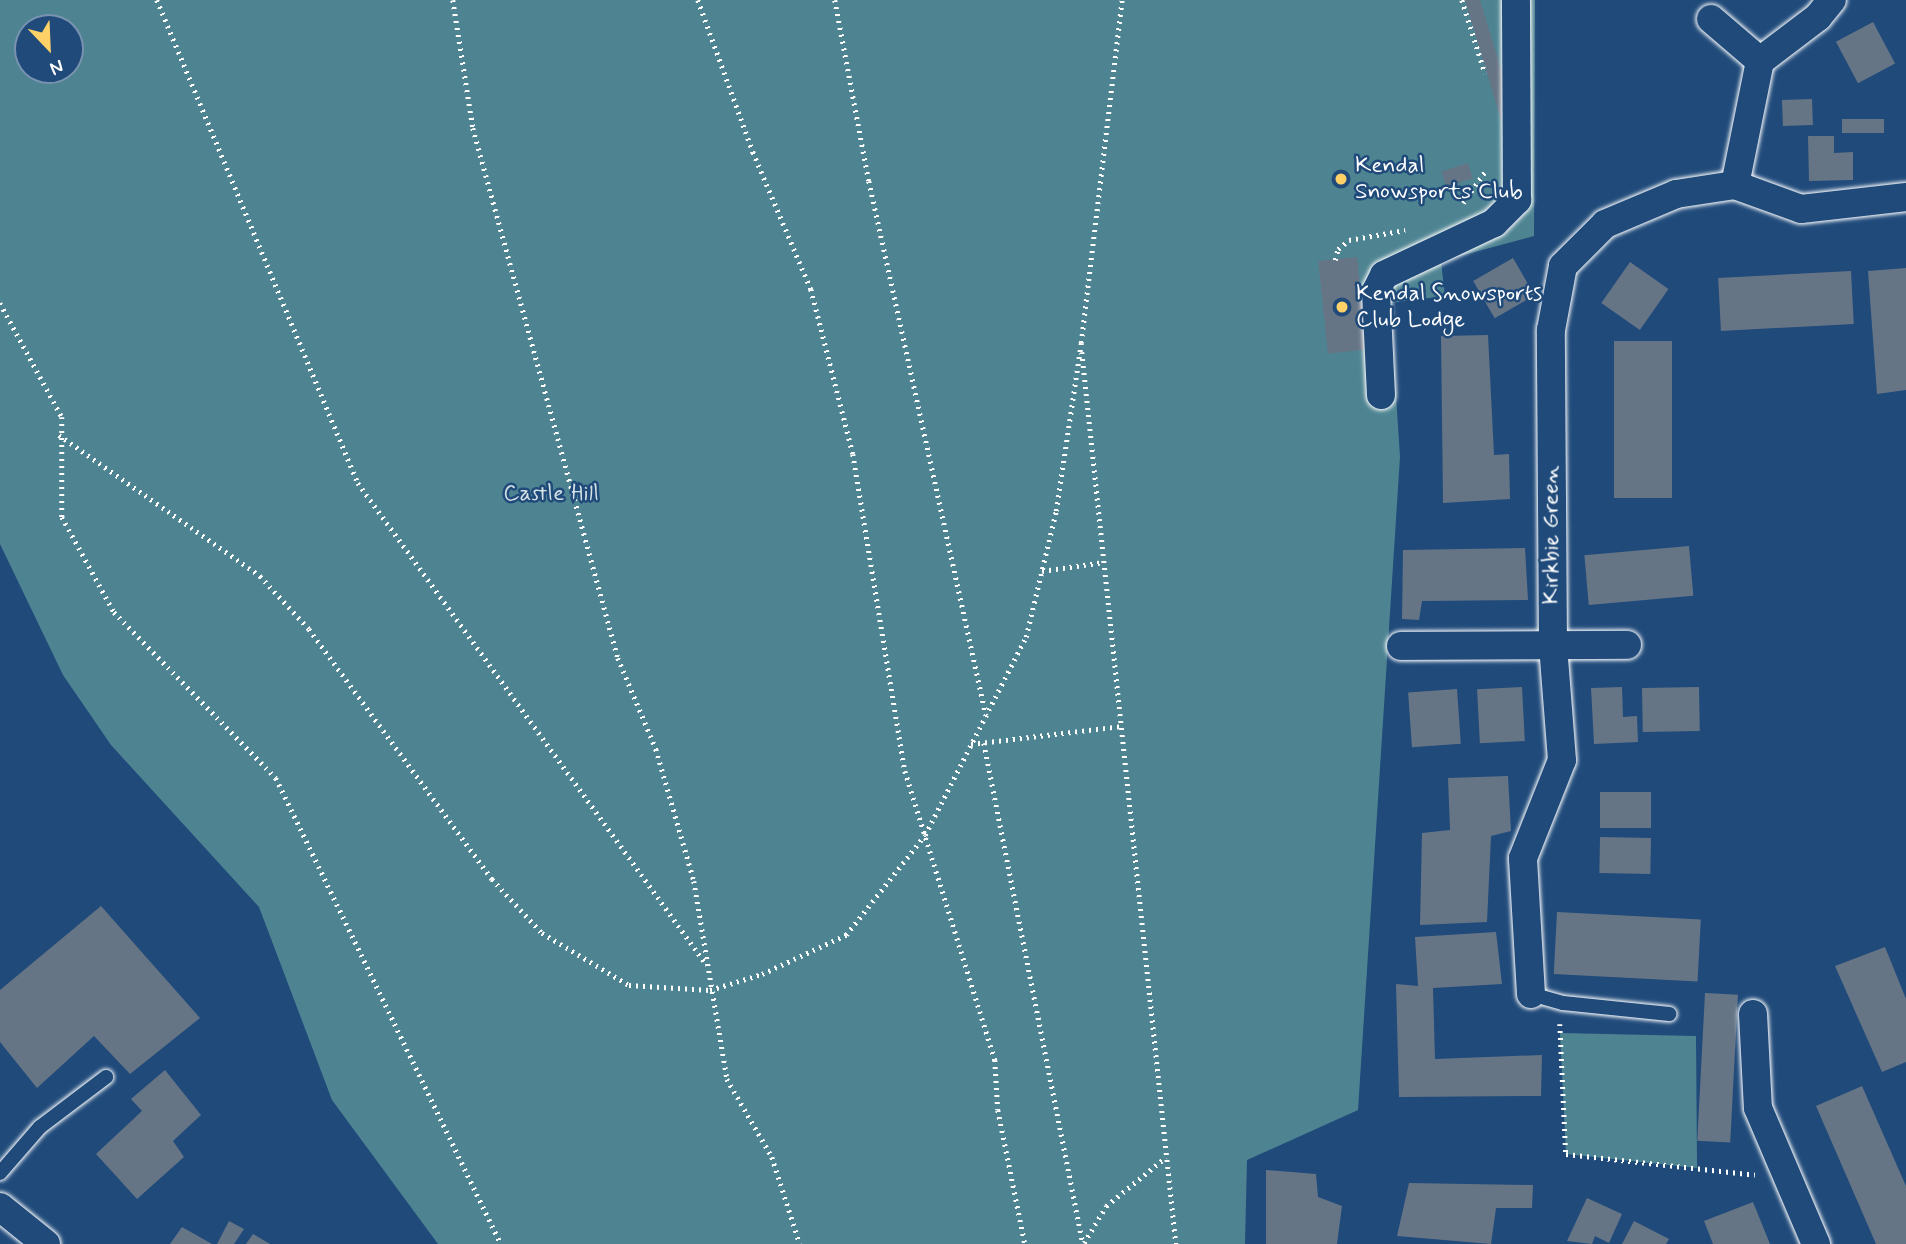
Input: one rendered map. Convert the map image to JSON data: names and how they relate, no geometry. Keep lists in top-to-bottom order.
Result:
{
  "streets": {
    "street": ["Kirkbie Green"]
  },
  "parks": ["Castle Hill"],
  "places": ["Kendal Snowsports Club", "Kendal Snowsports Club Lodge"],
  "north": "bottom right"
}
